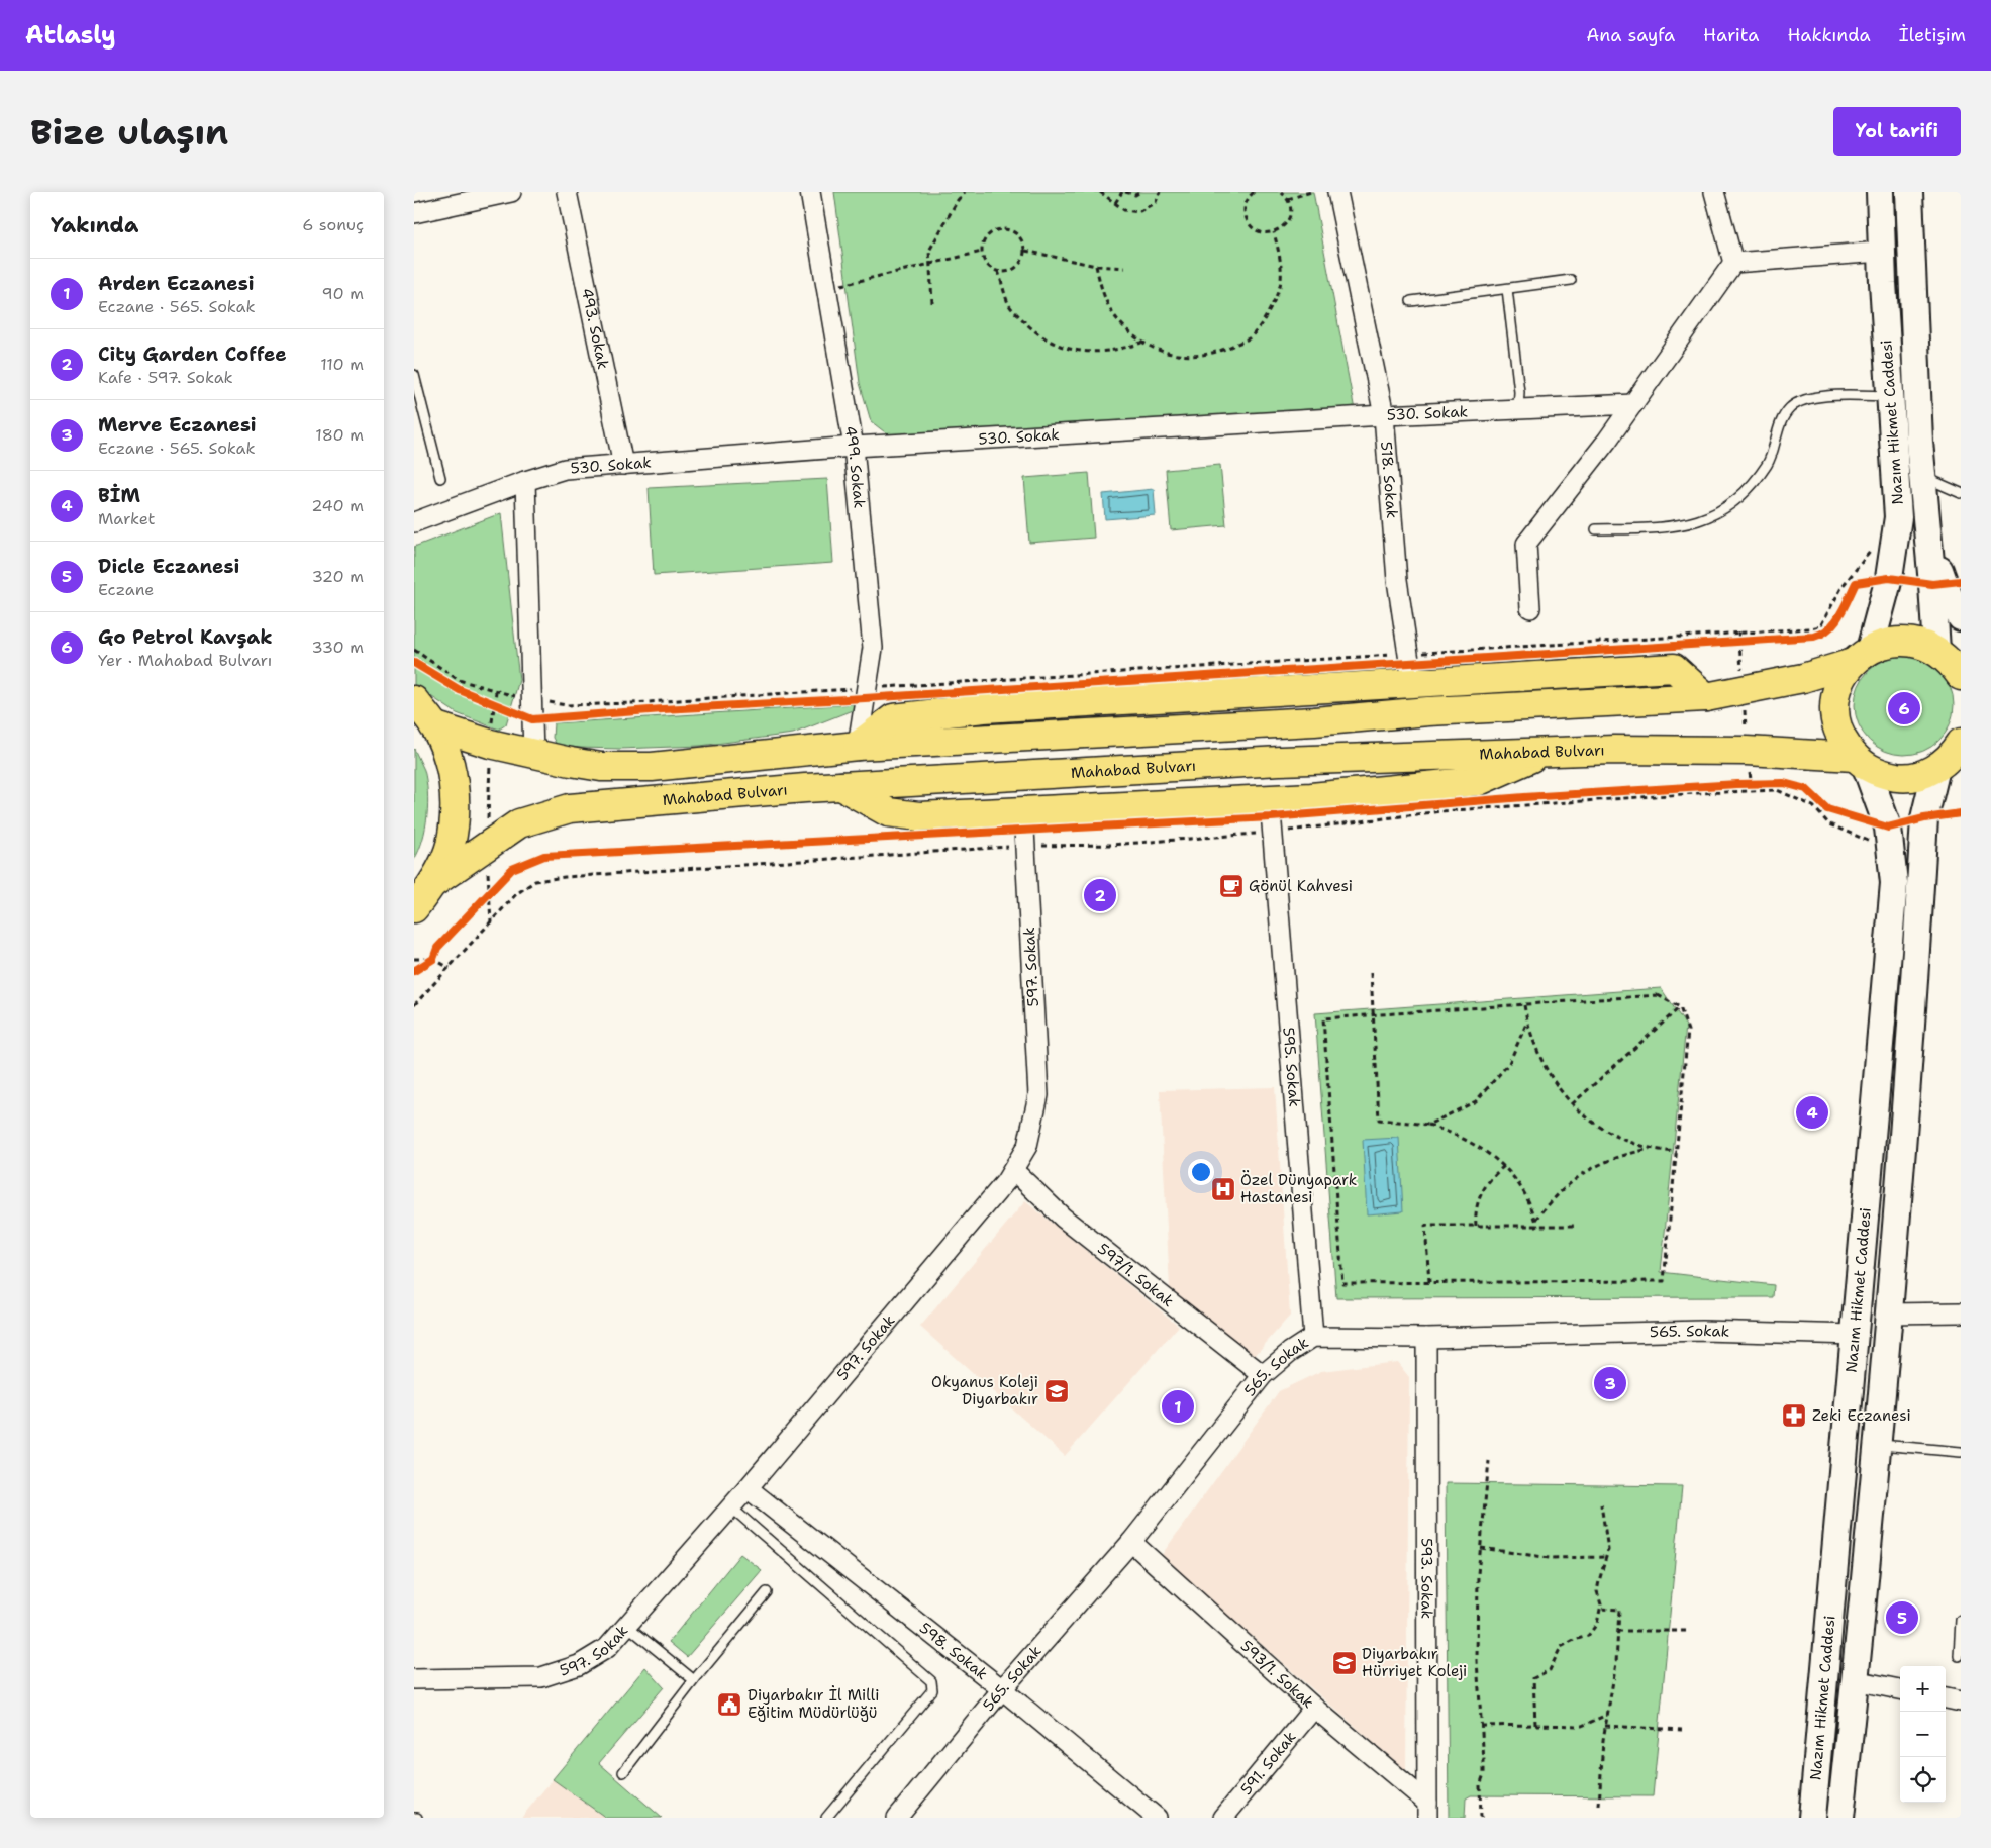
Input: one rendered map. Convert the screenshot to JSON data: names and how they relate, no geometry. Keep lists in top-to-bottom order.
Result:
{
  "streets": {
    "main road": ["Nazım Hikmet Caddesi", "Mahabad Bulvarı"],
    "street": [
      "493. Sokak",
      "530. Sokak",
      "499. Sokak",
      "518. Sokak",
      "597. Sokak",
      "595. Sokak",
      "597/1. Sokak",
      "565. Sokak",
      "593. Sokak",
      "598. Sokak",
      "593/1. Sokak",
      "591. Sokak"
    ]
  },
  "crossings": [
    ["493. Sokak", "530. Sokak"],
    ["530. Sokak", "499. Sokak"],
    ["530. Sokak", "518. Sokak"],
    ["Nazım Hikmet Caddesi", "Mahabad Bulvarı"],
    ["Nazım Hikmet Caddesi", "565. Sokak"],
    ["597. Sokak", "597/1. Sokak"],
    ["597. Sokak", "598. Sokak"],
    ["595. Sokak", "565. Sokak"],
    ["597/1. Sokak", "565. Sokak"],
    ["565. Sokak", "593. Sokak"],
    ["565. Sokak", "598. Sokak"],
    ["565. Sokak", "593/1. Sokak"],
    ["593. Sokak", "593/1. Sokak"],
    ["593/1. Sokak", "591. Sokak"]
  ],
  "places": {
    "cafe": ["Gönül Kahvesi"],
    "hospital": ["Özel Dünyapark Hastanesi"],
    "school or university": ["Okyanus Koleji Diyarbakır", "Diyarbakır Hürriyet Koleji"],
    "pharmacy": ["Zeki Eczanesi"],
    "public building": ["Diyarbakır İl Milli Eğitim Müdürlüğü"]
  },
  "page": {
    "header": "Atlasly",
    "nav": [
      "Ana sayfa",
      "Harita",
      "Hakkında",
      "İletişim"
    ],
    "buttons": "Yol tarifi",
    "title": "Bize ulaşın",
    "heading": ["Yakında", "6 sonuç"],
    "list": [
      {
        "mark": "1",
        "name": "Arden Eczanesi",
        "note": "Eczane · 565. Sokak",
        "value": "90 m"
      },
      {
        "mark": "2",
        "name": "City Garden Coffee",
        "note": "Kafe · 597. Sokak",
        "value": "110 m"
      },
      {
        "mark": "3",
        "name": "Merve Eczanesi",
        "note": "Eczane · 565. Sokak",
        "value": "180 m"
      },
      {
        "mark": "4",
        "name": "BİM",
        "note": "Market",
        "value": "240 m"
      },
      {
        "mark": "5",
        "name": "Dicle Eczanesi",
        "note": "Eczane",
        "value": "320 m"
      },
      {
        "mark": "6",
        "name": "Go Petrol Kavşak",
        "note": "Yer · Mahabad Bulvarı",
        "value": "330 m"
      }
    ],
    "pins": [
      "6",
      "2",
      "4",
      "3",
      "1",
      "5"
    ],
    "map_buttons": ["+", "−"]
  }
}
